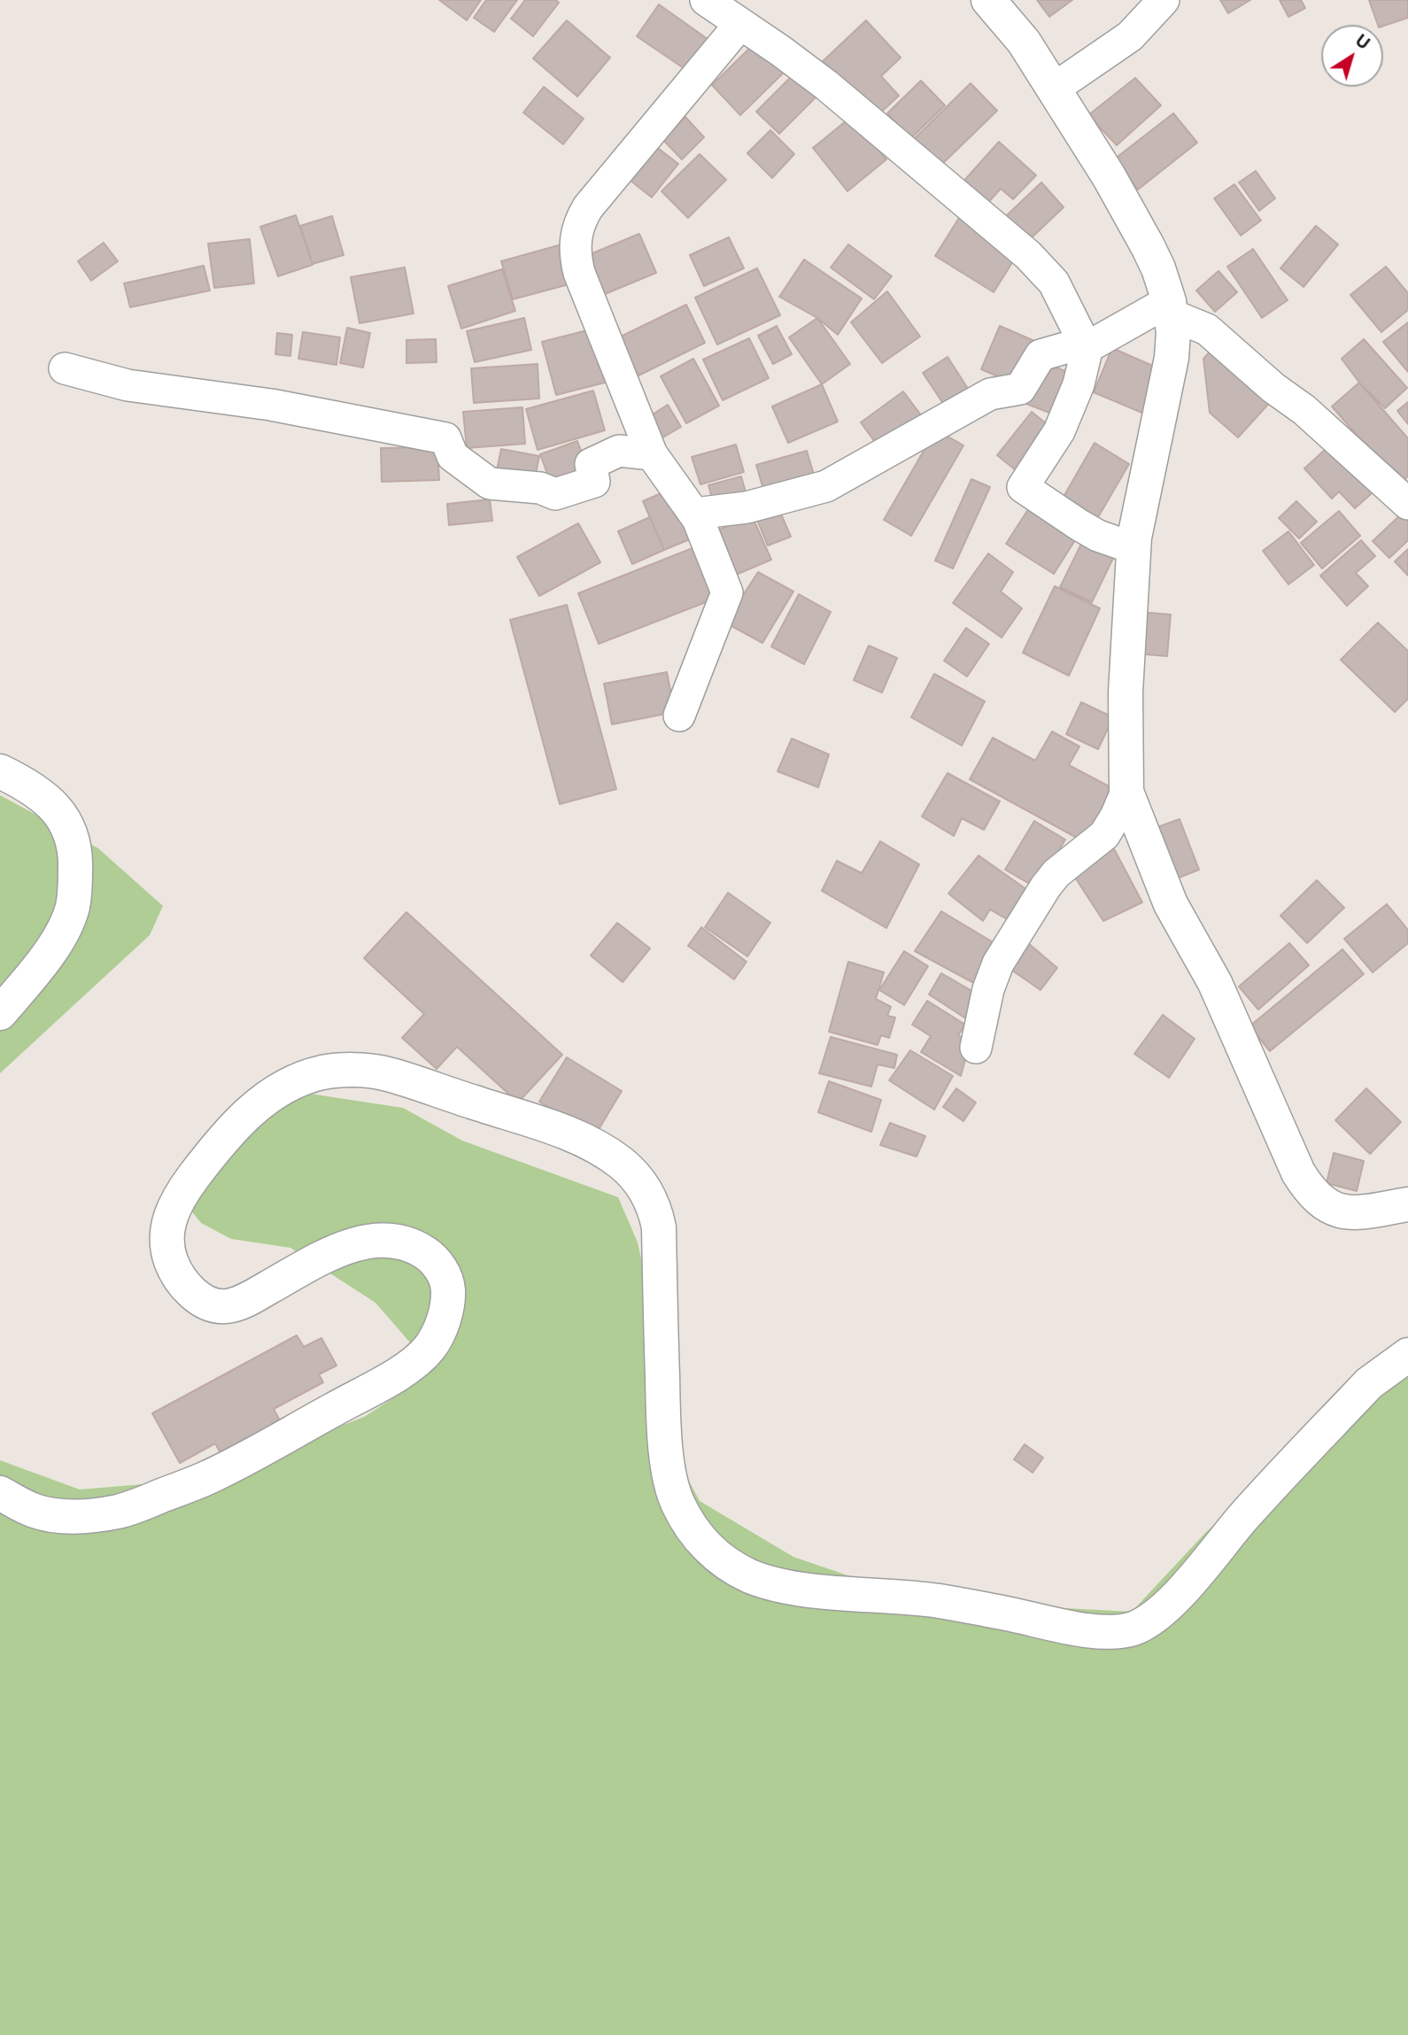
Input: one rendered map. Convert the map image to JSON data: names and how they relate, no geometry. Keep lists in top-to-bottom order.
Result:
{
  "north": "top right"
}
